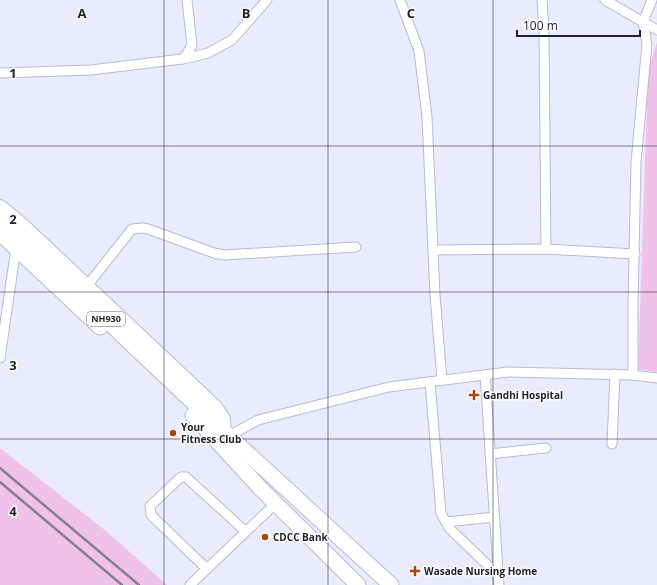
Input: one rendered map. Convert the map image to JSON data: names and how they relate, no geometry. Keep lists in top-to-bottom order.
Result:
{
  "streets": {
    "highway": ["NH930"]
  },
  "places": {
    "health": ["Gandhi Hospital", "Wasade Nursing Home"],
    "other": ["Your Fitness Club", "CDCC Bank"]
  },
  "scale_bar": "100 m",
  "grid": {
    "columns": ["A", "B", "C"],
    "rows": [
      "1",
      "2",
      "3",
      "4"
    ]
  }
}
